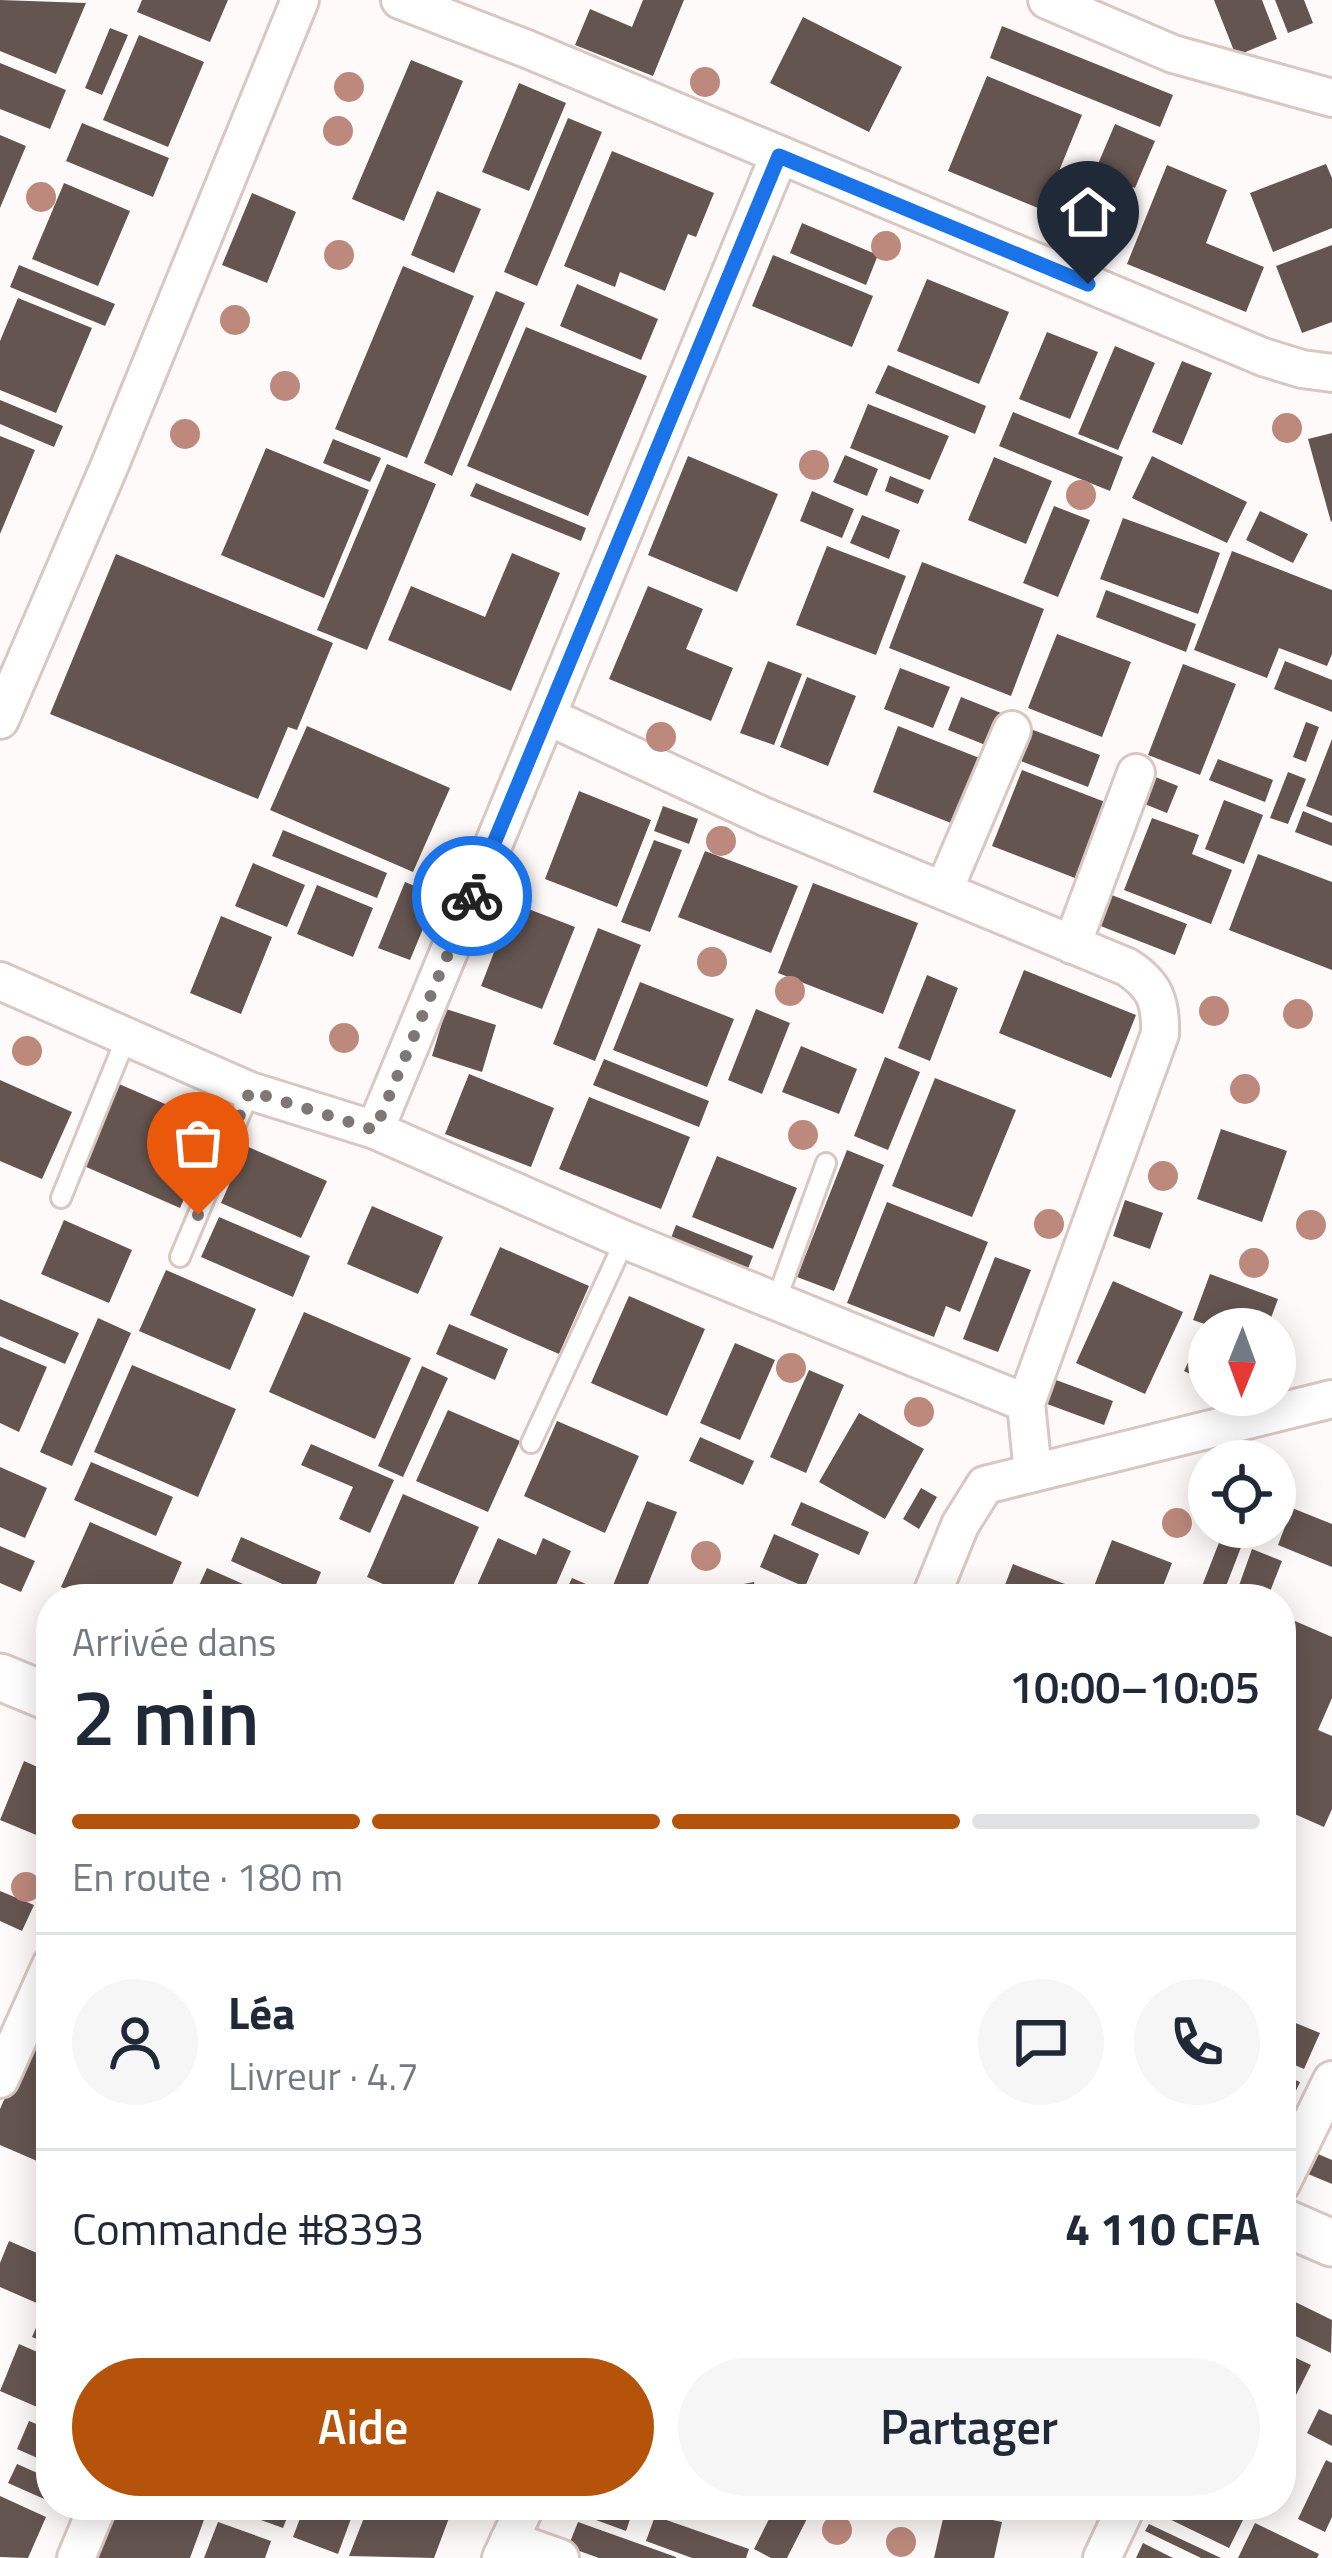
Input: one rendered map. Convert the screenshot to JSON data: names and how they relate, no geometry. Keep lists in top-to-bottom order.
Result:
{
  "north": "bottom",
  "page": {
    "heading": ["2 min", "Arrivée dans", "10:00–10:05"],
    "panel": [
      "Léa",
      "Livreur · 4.7",
      "Commande #8393",
      "4 110 CFA"
    ],
    "bar": "En route · 180 m",
    "buttons": ["Aide", "Partager"]
  }
}
